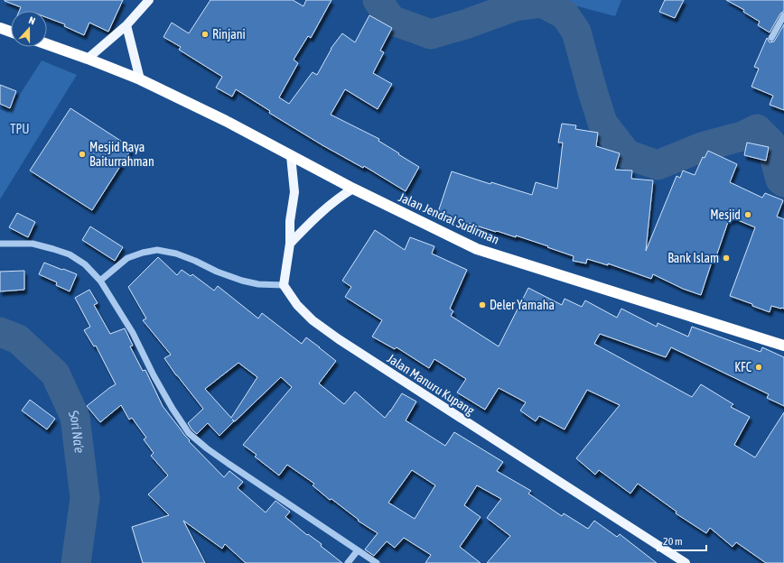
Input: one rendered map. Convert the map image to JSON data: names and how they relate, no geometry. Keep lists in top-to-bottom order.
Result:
{
  "streets": {
    "highway": ["Jalan Jendral Sudirman"],
    "main road": ["Jalan Manuru Kupang"]
  },
  "water": ["Sori Na'e"],
  "parks": ["TPU"],
  "places": [
    "Rinjani",
    "Mesjid Raya Baiturrahman",
    "Mesjid",
    "Bank Islam",
    "Deler Yamaha",
    "KFC"
  ],
  "scale_bar": "20 m",
  "north": "top"
}
